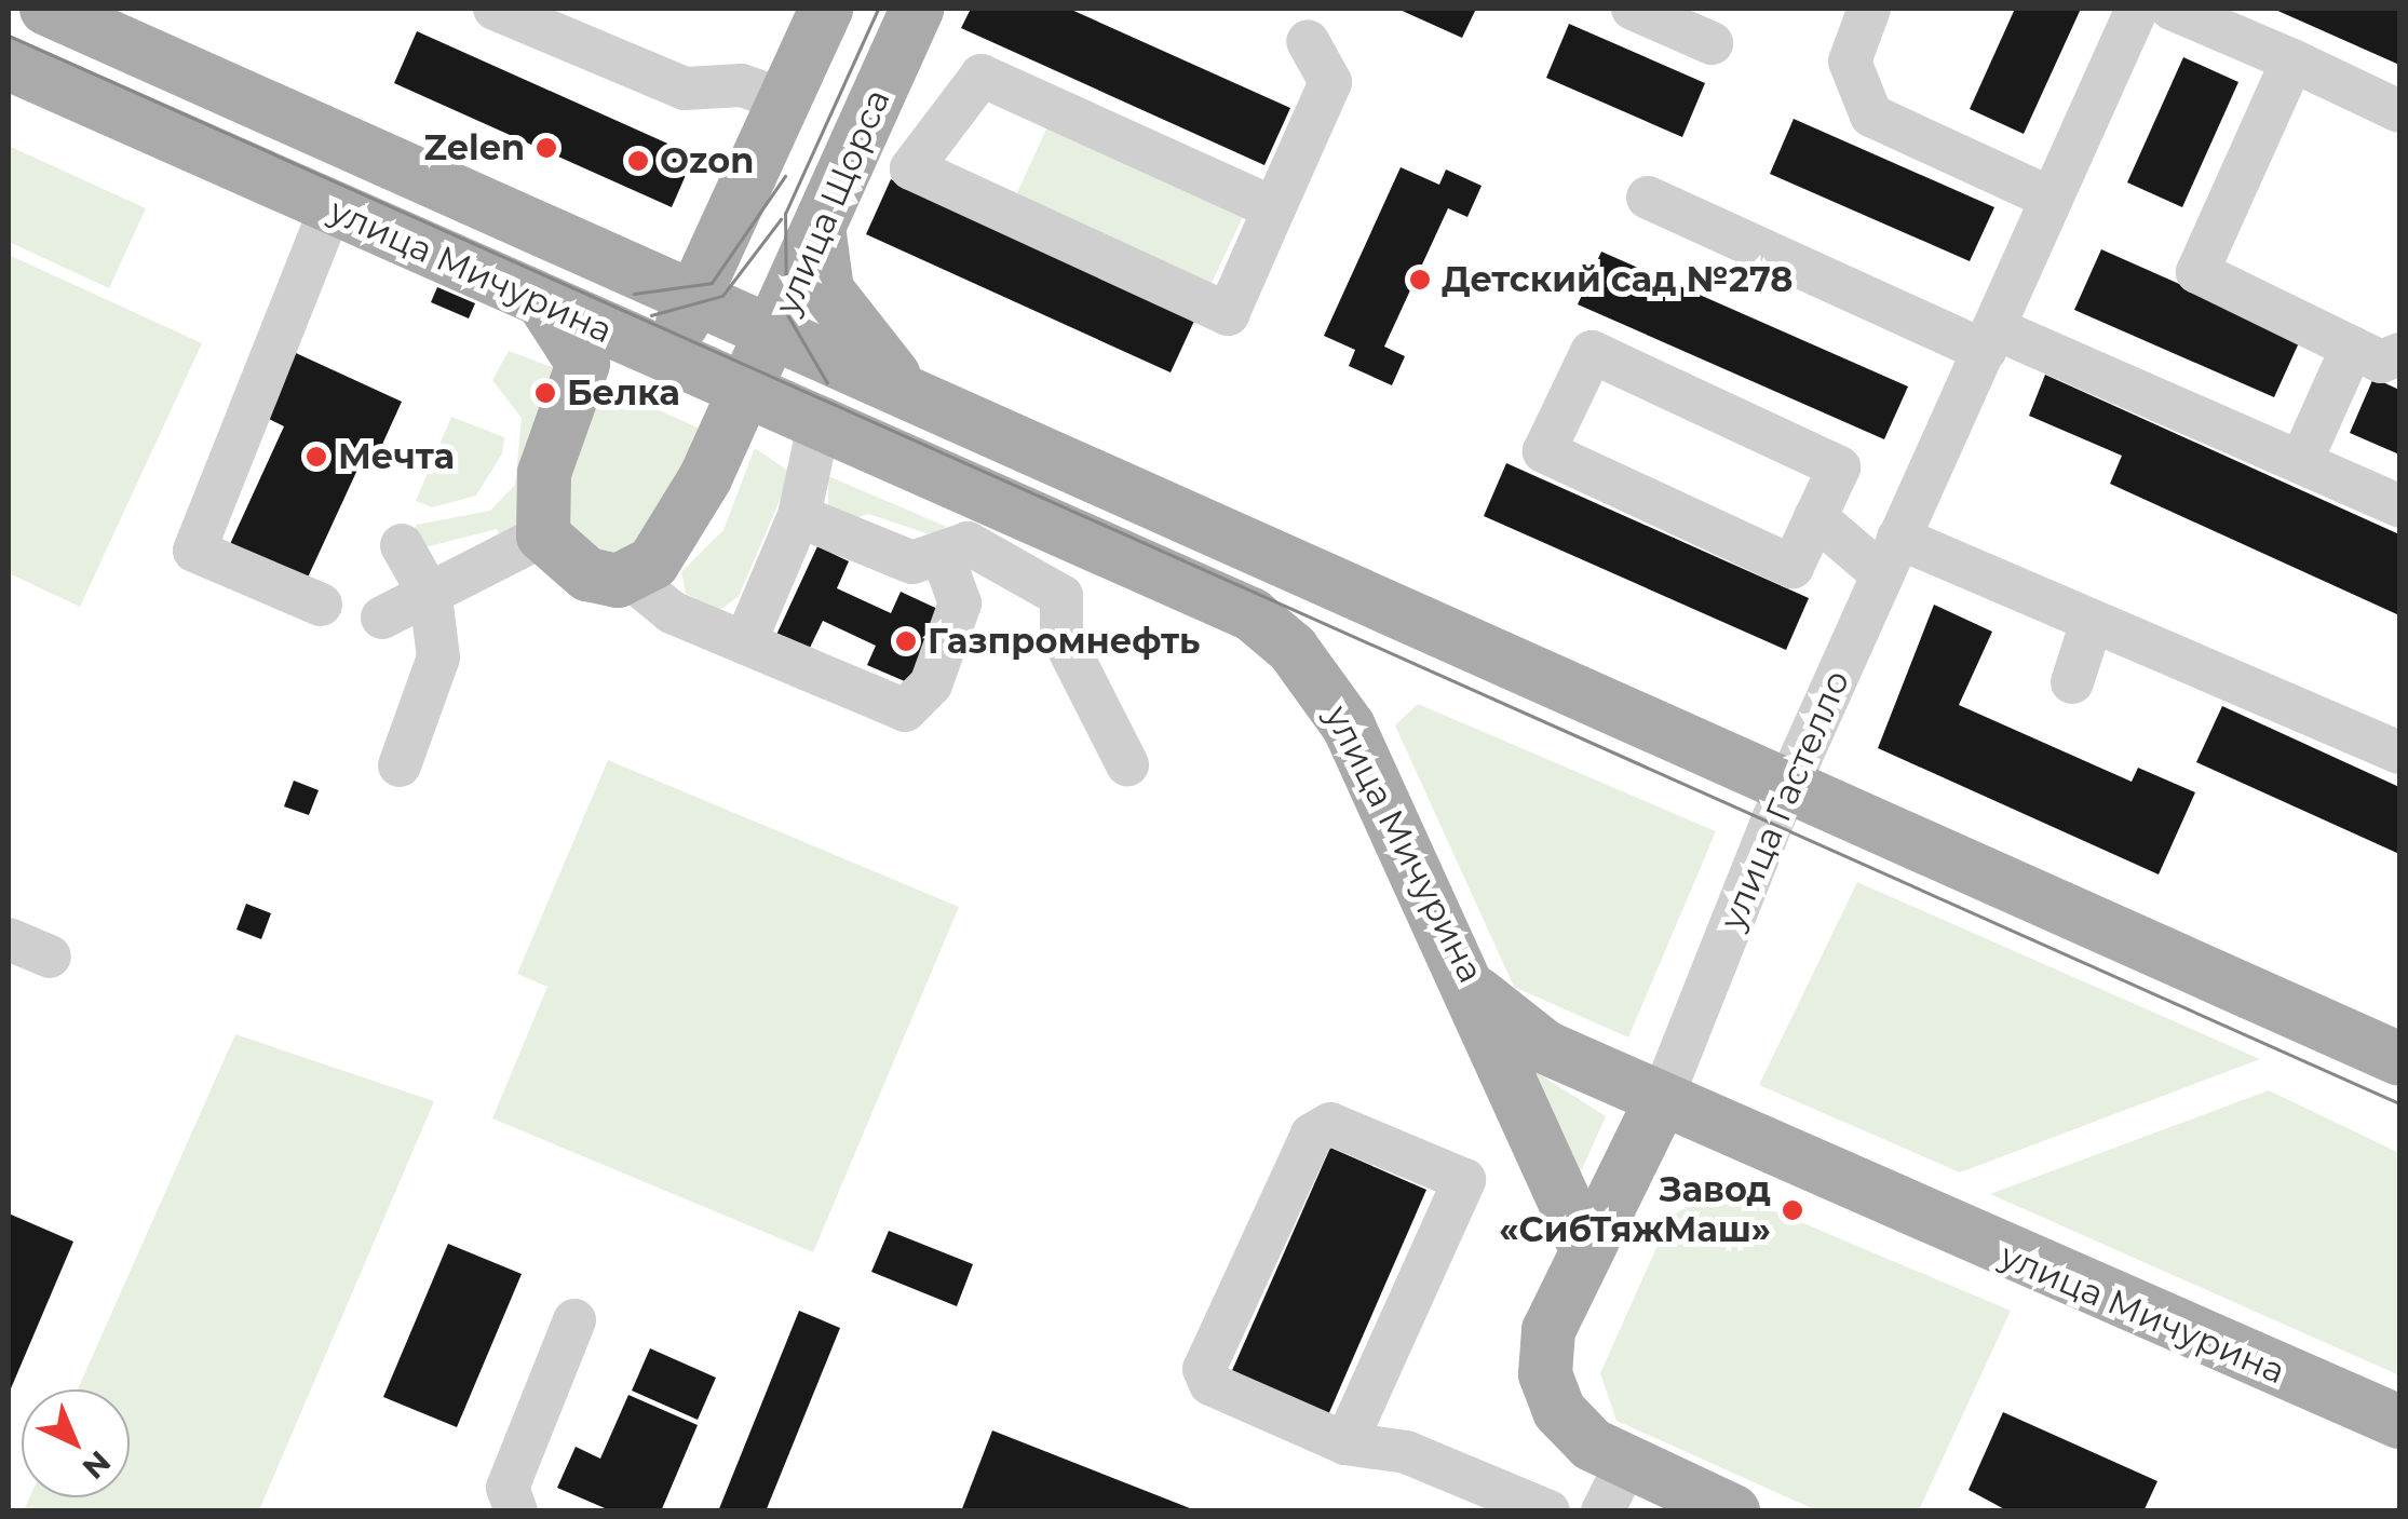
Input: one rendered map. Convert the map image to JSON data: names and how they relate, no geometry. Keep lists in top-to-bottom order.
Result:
{
  "streets": {
    "main road": ["улица Щорса", "улица Мичурина", "улица Гастелло"]
  },
  "crossings": [
    ["улица Щорса", "улица Мичурина"],
    ["улица Мичурина", "улица Гастелло"]
  ],
  "places": [
    "Zelen",
    "Ozon",
    "Детский сад №278",
    "Белка",
    "Мечта",
    "Газпромнефть",
    "Завод «СибТяжМаш»"
  ],
  "north": "bottom right"
}
